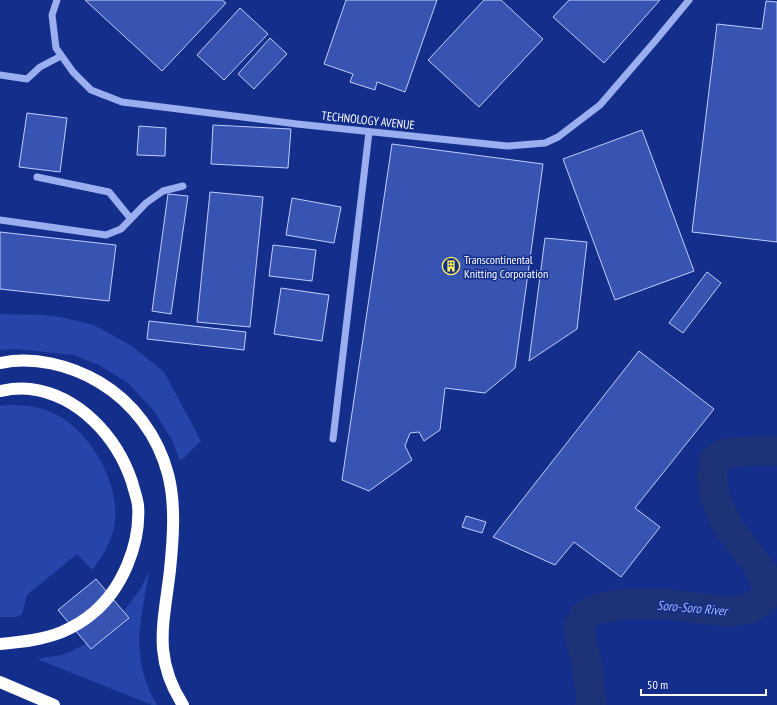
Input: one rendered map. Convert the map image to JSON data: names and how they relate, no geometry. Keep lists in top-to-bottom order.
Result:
{
  "streets": {
    "street": ["TECHNOLOGY AVENUE"]
  },
  "water": ["Soro-Soro River"],
  "places": {
    "building": ["Transcontinental Knitting Corporation"]
  },
  "scale_bar": "50 m"
}
